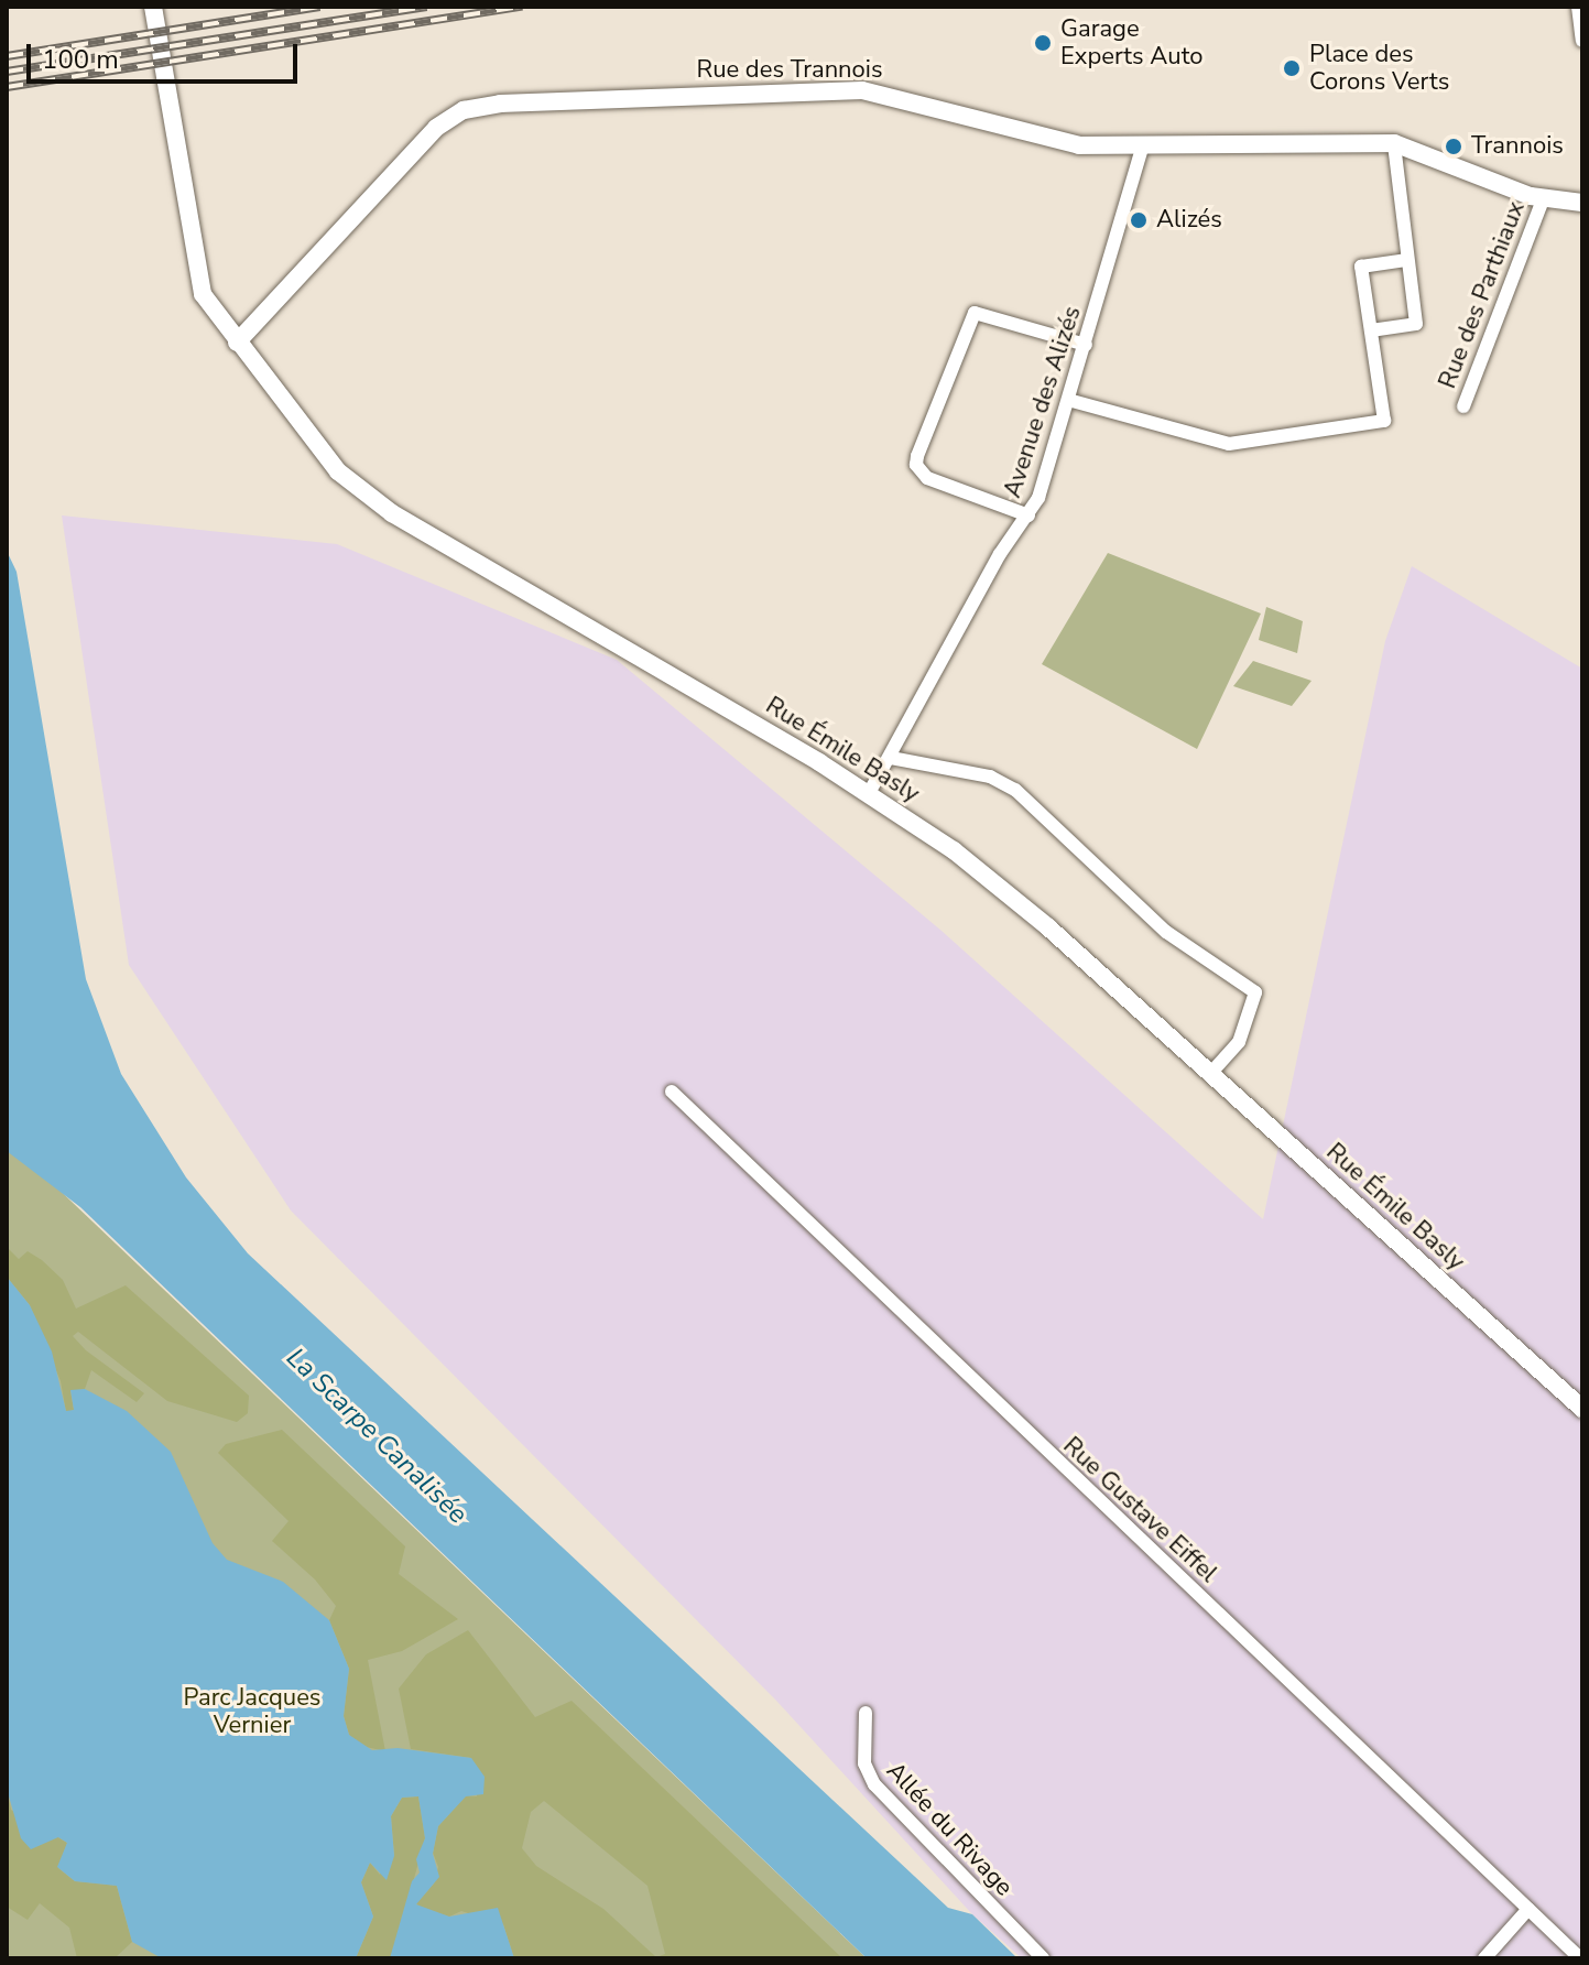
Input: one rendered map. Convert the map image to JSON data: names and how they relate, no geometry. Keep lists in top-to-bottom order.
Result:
{
  "streets": {
    "street": [
      "Rue des Trannois",
      "Rue des Parthiaux",
      "Avenue des Alizés",
      "Rue Émile Basly",
      "Rue Gustave Eiffel",
      "Allée du Rivage"
    ]
  },
  "crossings": [
    ["Rue des Trannois", "Rue des Parthiaux"],
    ["Rue des Trannois", "Avenue des Alizés"],
    ["Rue des Trannois", "Rue Émile Basly"],
    ["Avenue des Alizés", "Rue Émile Basly"]
  ],
  "water": ["La Scarpe Canalisée"],
  "parks": ["Parc Jacques Vernier"],
  "places": [
    "Garage Experts Auto",
    "Place des Corons Verts",
    "Trannois",
    "Alizés"
  ],
  "scale_bar": "100 m"
}
